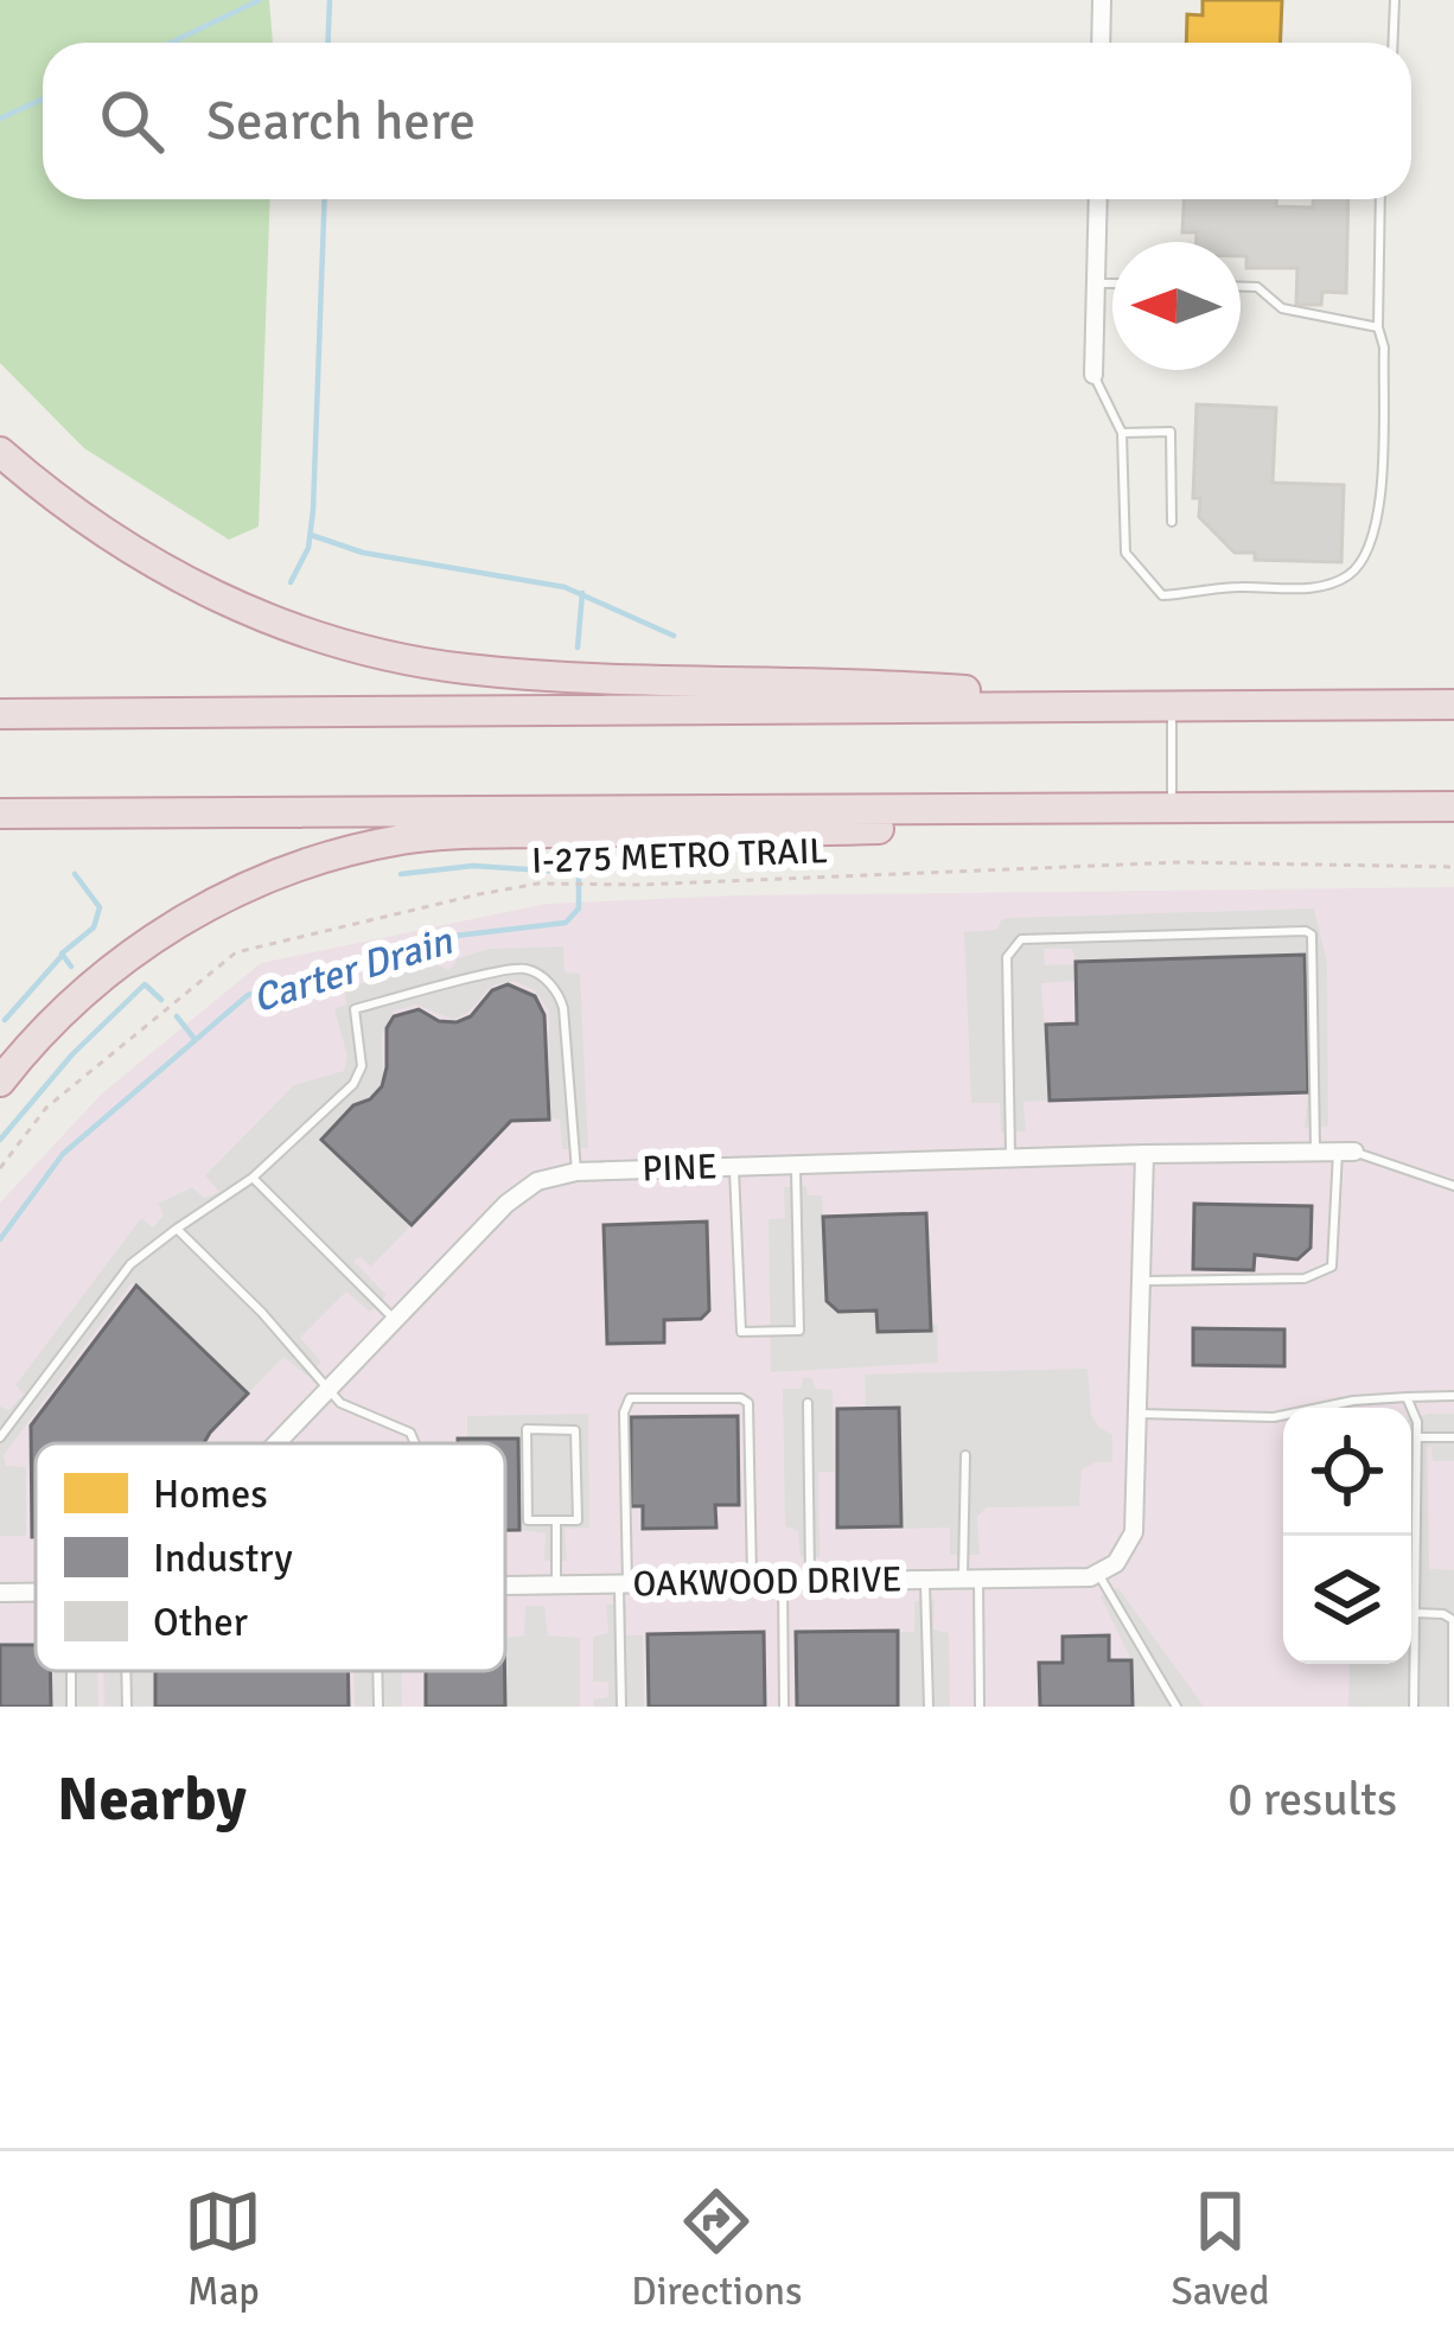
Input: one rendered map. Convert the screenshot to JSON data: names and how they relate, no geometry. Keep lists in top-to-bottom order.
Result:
{
  "streets": {
    "street": ["PINE", "OAKWOOD DRIVE"],
    "path": ["I-275 METRO TRAIL"]
  },
  "water": ["Carter Drain"],
  "legend": ["Homes", "Industry", "Other"],
  "north": "left",
  "page": {
    "search": "Search here",
    "heading": ["Nearby", "0 results"],
    "nav": ["Map", "Directions", "Saved"]
  }
}
